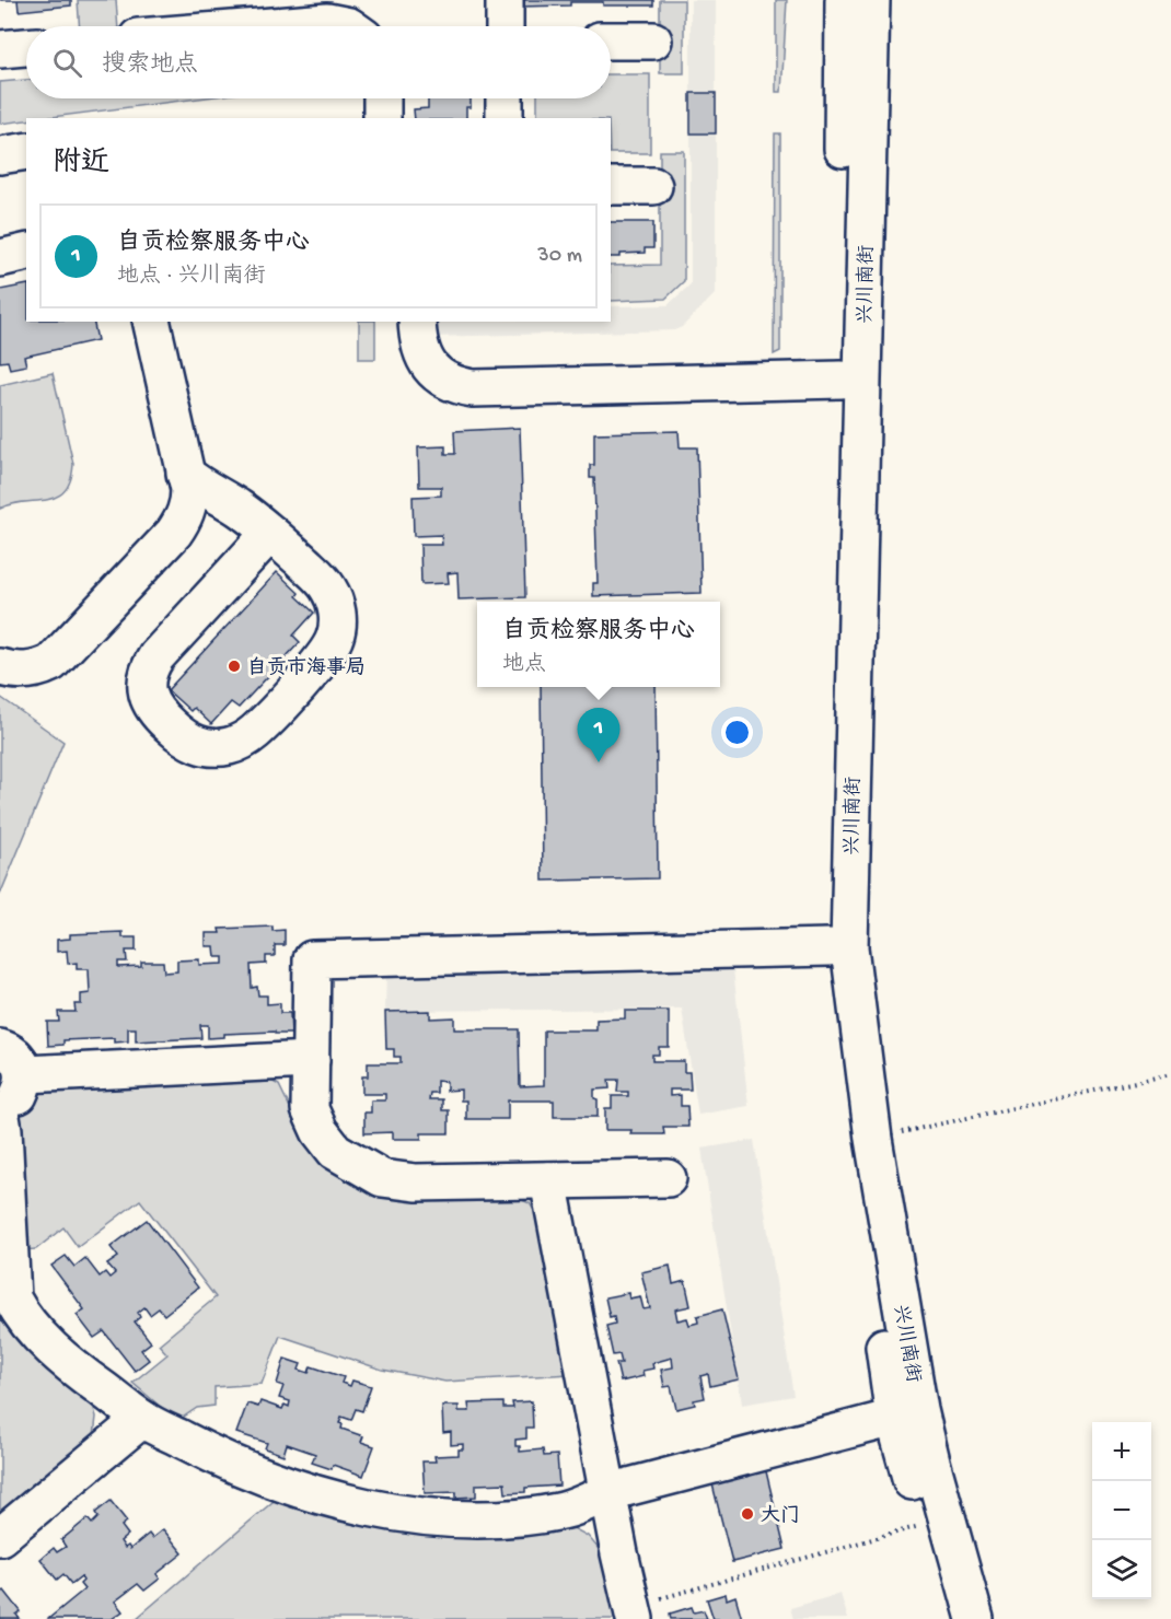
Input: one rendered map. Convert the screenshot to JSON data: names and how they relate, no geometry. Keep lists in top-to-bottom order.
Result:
{
  "streets": {
    "street": ["兴川南街"]
  },
  "places": ["自贡市海事局", "大门"],
  "page": {
    "search": "搜索地点",
    "heading": "附近",
    "list": [
      {
        "mark": "1",
        "name": "自贡检察服务中心",
        "note": "地点 · 兴川南街",
        "value": "30 m"
      }
    ],
    "popup": ["自贡检察服务中心", "地点"],
    "pins": "1",
    "map_buttons": ["+", "−"]
  }
}
